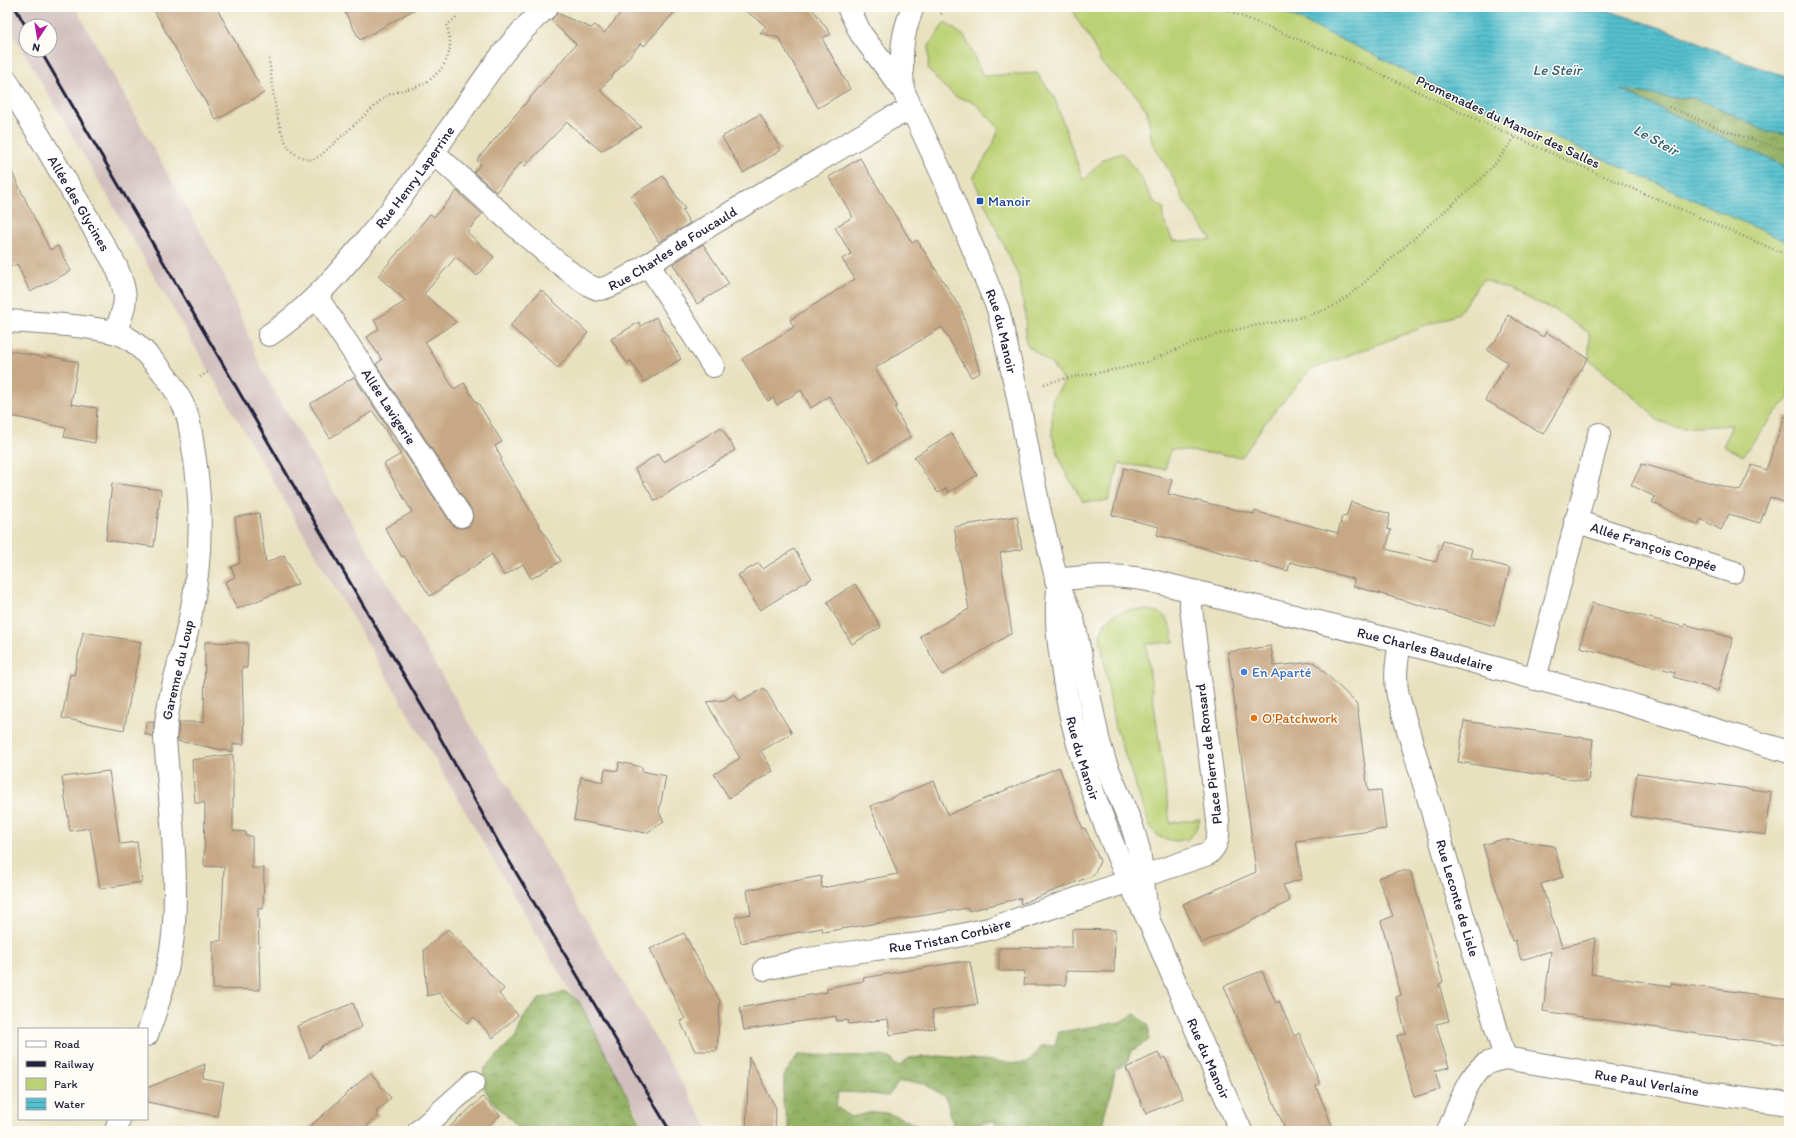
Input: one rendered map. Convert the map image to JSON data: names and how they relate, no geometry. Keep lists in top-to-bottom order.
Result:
{
  "streets": {
    "street": [
      "Rue Henry Laperrine",
      "Allée des Glycines",
      "Rue Charles de Foucauld",
      "Rue du Manoir",
      "Allée Lavigerie",
      "Allée François Coppée",
      "Rue Charles Baudelaire",
      "Garenne du Loup",
      "Place Pierre de Ronsard",
      "Rue Leconte de Lisle",
      "Rue Tristan Corbière",
      "Rue Paul Verlaine"
    ],
    "path": ["Promenades du Manoir des Salles"]
  },
  "crossings": [
    ["Rue Henry Laperrine", "Rue Charles de Foucauld"],
    ["Rue Henry Laperrine", "Allée Lavigerie"],
    ["Allée des Glycines", "Garenne du Loup"],
    ["Rue Charles de Foucauld", "Rue du Manoir"],
    ["Rue du Manoir", "Rue Charles Baudelaire"],
    ["Rue du Manoir", "Place Pierre de Ronsard"],
    ["Rue du Manoir", "Rue Tristan Corbière"],
    ["Allée François Coppée", "Rue Charles Baudelaire"],
    ["Rue Charles Baudelaire", "Place Pierre de Ronsard"],
    ["Rue Charles Baudelaire", "Rue Leconte de Lisle"],
    ["Place Pierre de Ronsard", "Rue Tristan Corbière"],
    ["Rue Leconte de Lisle", "Rue Paul Verlaine"]
  ],
  "water": ["Le Steïr", "Le Steir"],
  "places": {
    "transit": ["Manoir"],
    "other": ["En Aparté", "O'Patchwork"]
  },
  "legend": [
    "Road",
    "Railway",
    "Park",
    "Water"
  ],
  "north": "bottom"
}
